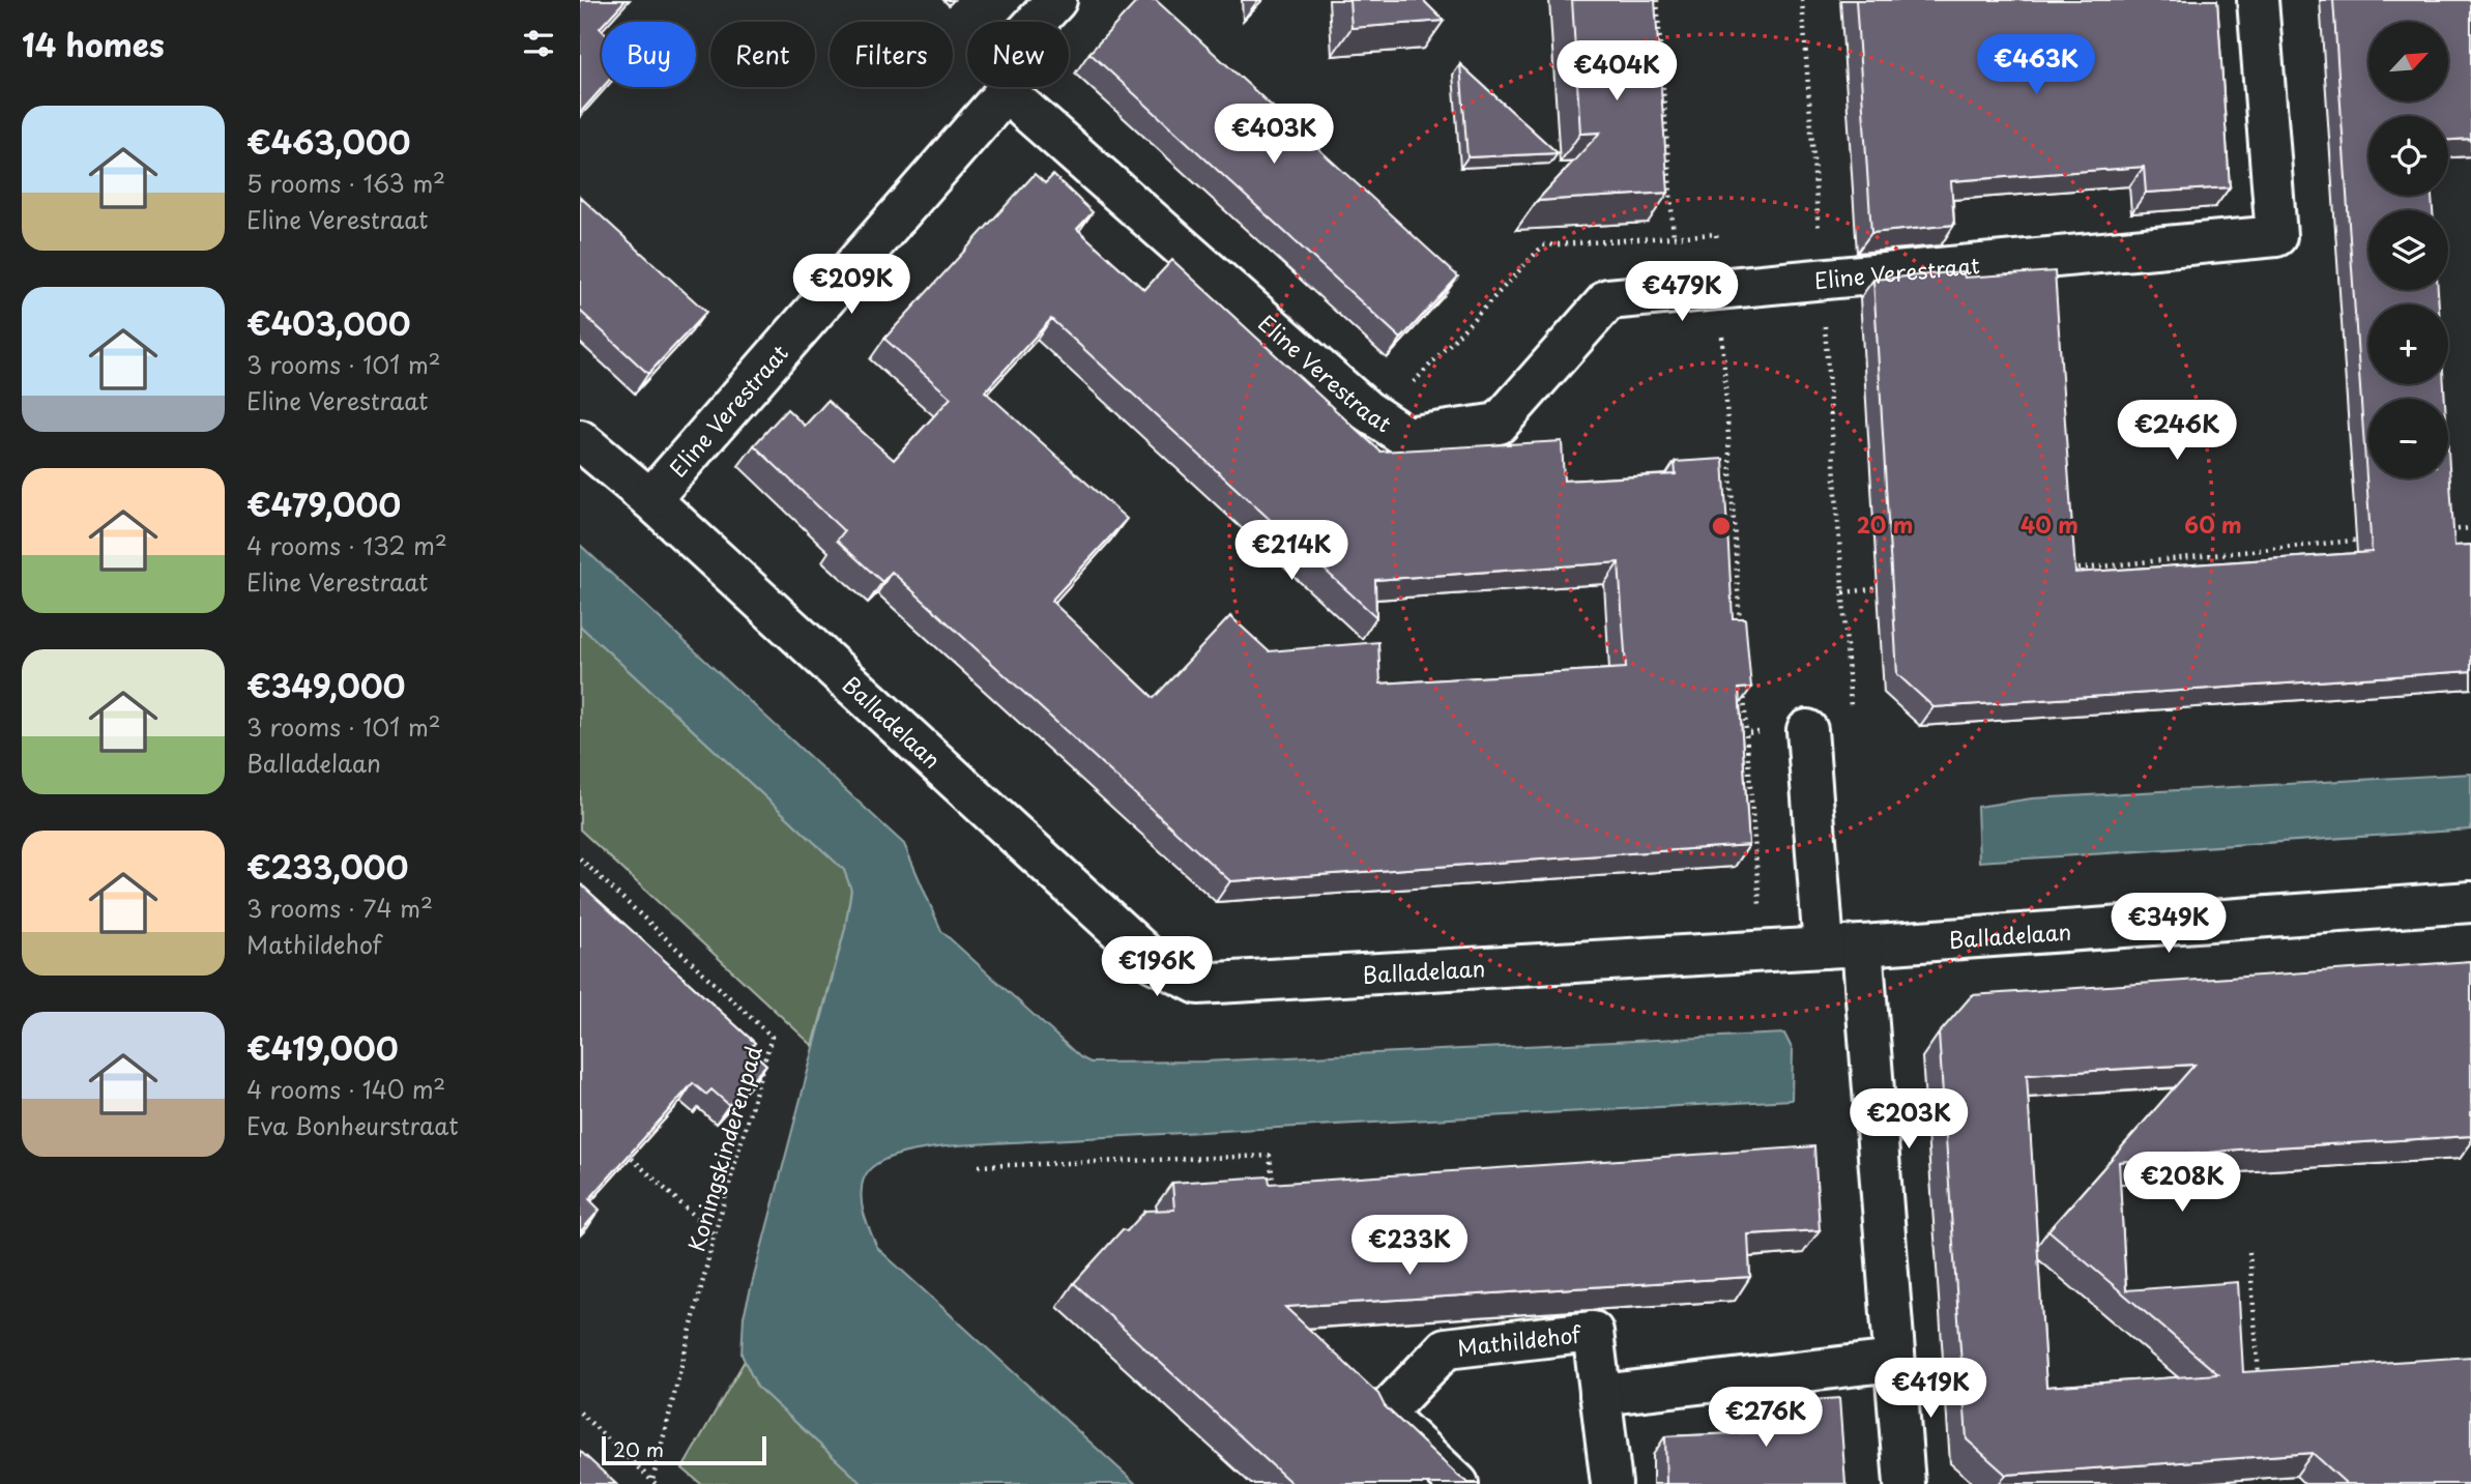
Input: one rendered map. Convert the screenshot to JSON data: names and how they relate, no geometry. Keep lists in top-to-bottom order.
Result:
{
  "streets": {
    "street": ["Eline Verestraat", "Balladelaan", "Mathildehof"],
    "path": ["Koningskinderenpad"]
  },
  "crossings": [
    ["Eline Verestraat", "Balladelaan"]
  ],
  "scale_bar": "20 m",
  "north": "top right",
  "page": {
    "heading": "14 homes",
    "map_buttons": ["+", "−"],
    "chip": [
      "Buy",
      "Rent",
      "Filters",
      "New"
    ],
    "price": [
      "€463K",
      "€404K",
      "€403K",
      "€209K",
      "€479K",
      "€246K",
      "€214K",
      "€349K",
      "€196K",
      "€203K",
      "€208K",
      "€233K",
      "€419K",
      "€276K"
    ],
    "list": [
      {
        "name": "€463,000",
        "note": "5 rooms · 163 m² · Eline Verestraat"
      },
      {
        "name": "€403,000",
        "note": "3 rooms · 101 m² · Eline Verestraat"
      },
      {
        "name": "€479,000",
        "note": "4 rooms · 132 m² · Eline Verestraat"
      },
      {
        "name": "€349,000",
        "note": "3 rooms · 101 m² · Balladelaan"
      },
      {
        "name": "€233,000",
        "note": "3 rooms · 74 m² · Mathildehof"
      },
      {
        "name": "€419,000",
        "note": "4 rooms · 140 m² · Eva Bonheurstraat"
      }
    ],
    "scale": "20 m"
  },
  "rings": ["20 m", "40 m", "60 m"]
}
